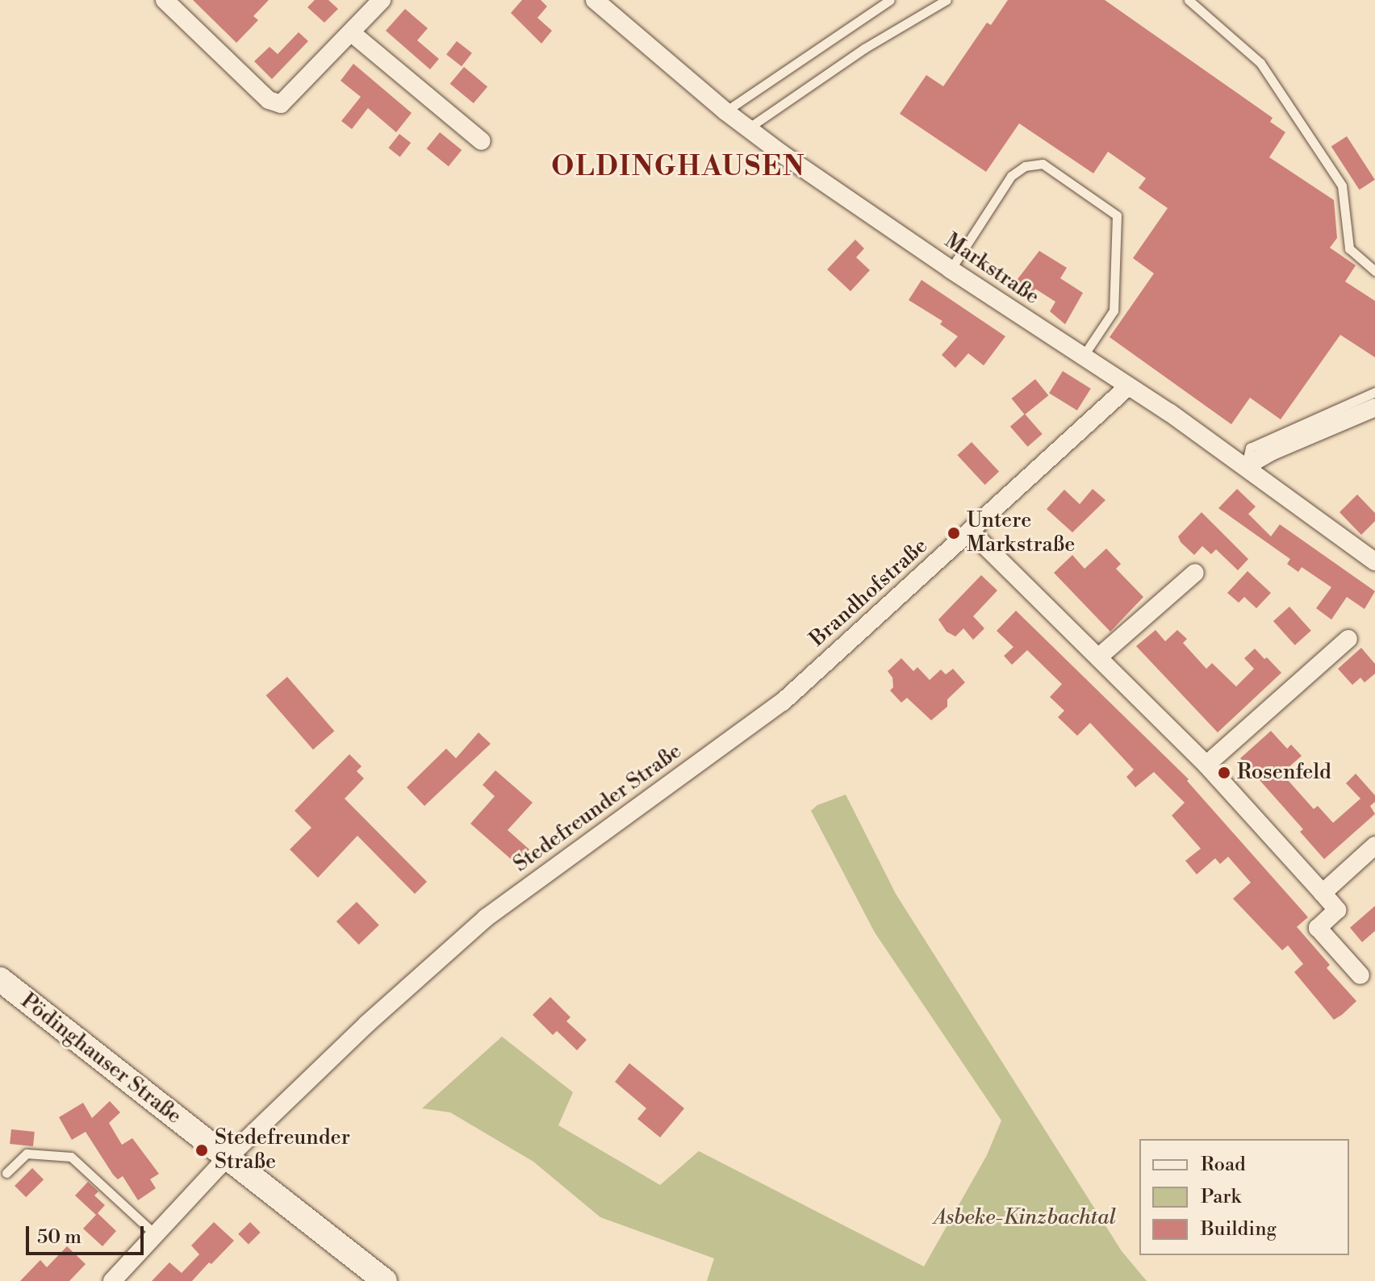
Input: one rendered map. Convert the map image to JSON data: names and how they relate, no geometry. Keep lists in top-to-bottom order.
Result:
{
  "streets": {
    "street": [
      "Markstraße",
      "Brandhofstraße",
      "Stedefreunder Straße",
      "Pödinghauser Straße"
    ]
  },
  "crossings": [
    ["Markstraße", "Brandhofstraße"],
    ["Brandhofstraße", "Stedefreunder Straße"],
    ["Stedefreunder Straße", "Pödinghauser Straße"]
  ],
  "districts": ["OLDINGHAUSEN"],
  "parks": ["Asbeke-Kinzbachtal"],
  "places": ["Untere Markstraße", "Rosenfeld", "Stedefreunder Straße"],
  "legend": ["Road", "Park", "Building"],
  "scale_bar": "50 m"
}
